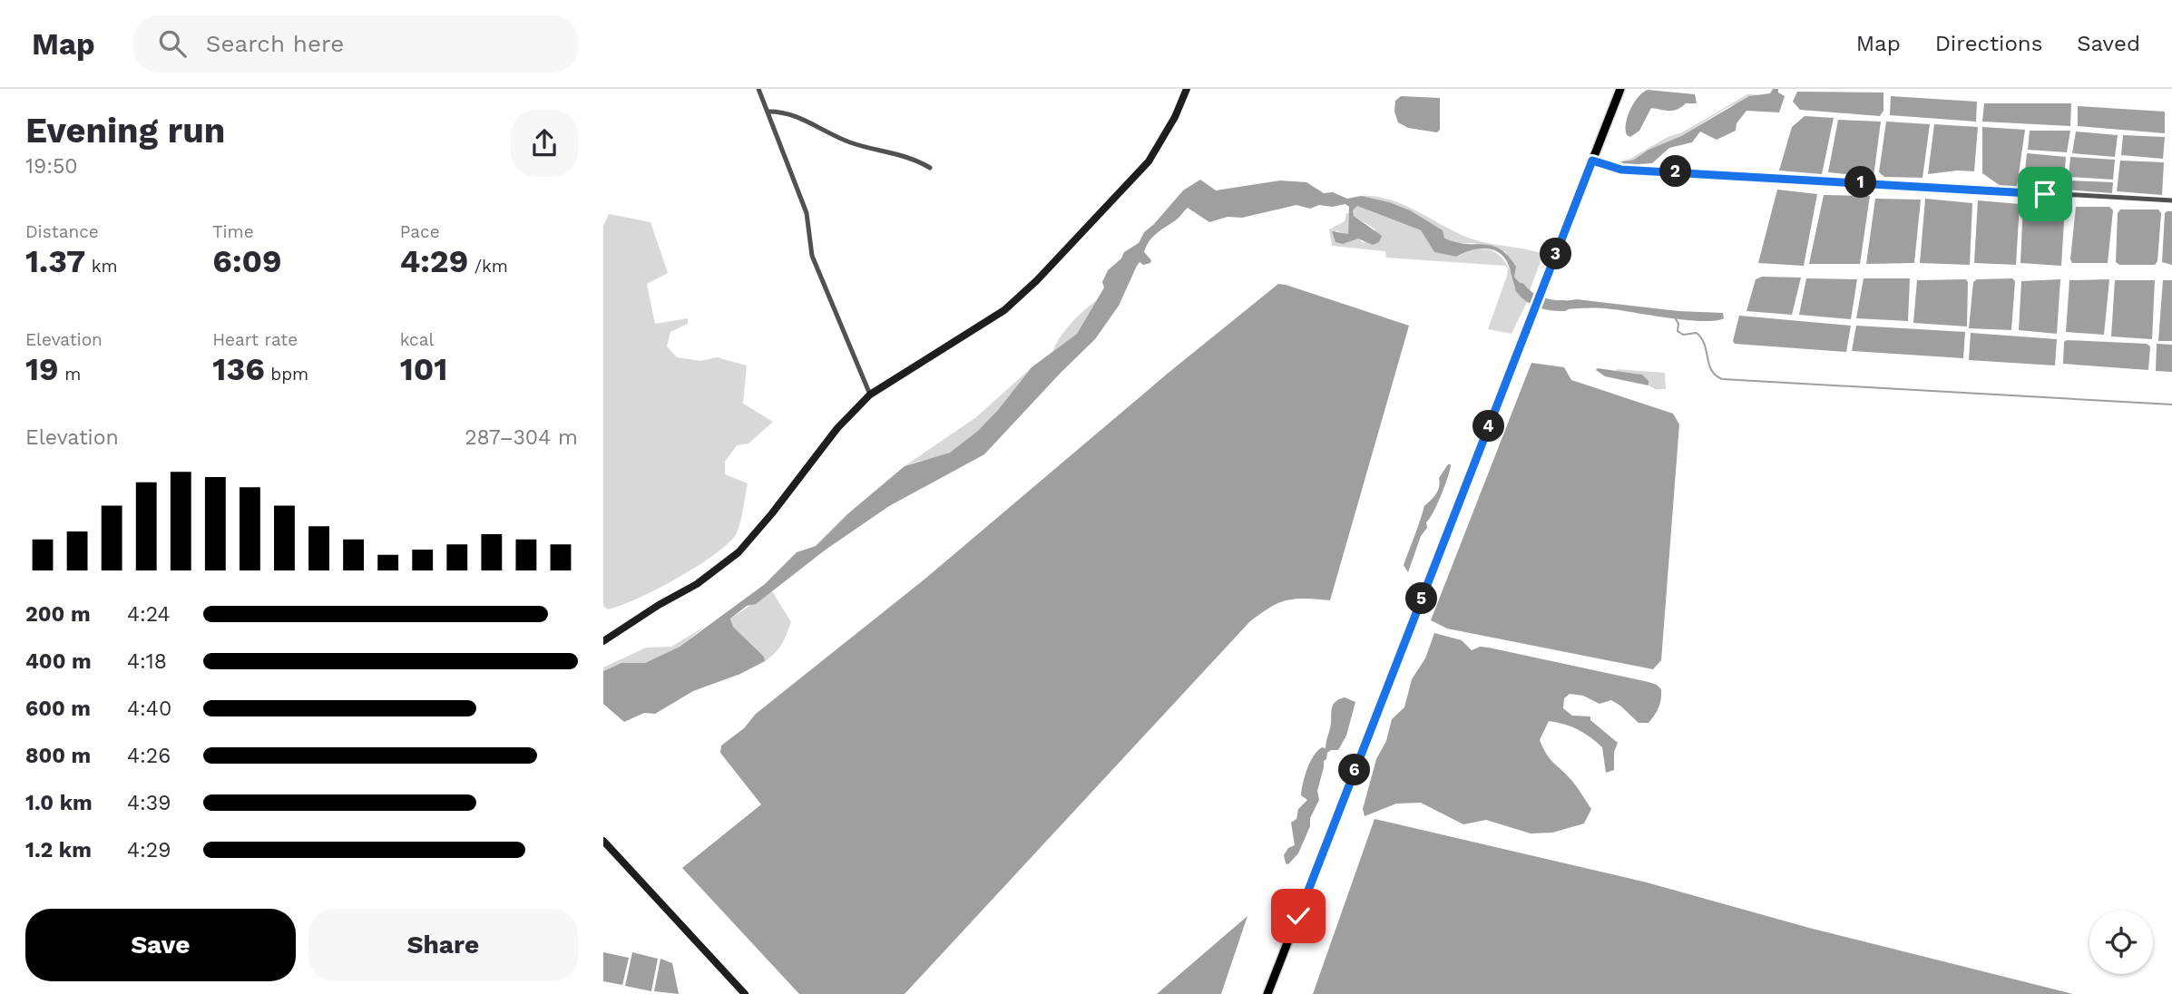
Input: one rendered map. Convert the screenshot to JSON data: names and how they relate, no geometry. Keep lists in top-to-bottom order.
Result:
{
  "page": {
    "header": "Map",
    "search": "Search here",
    "nav": ["Map", "Directions", "Saved"],
    "heading": ["Evening run", "19:50"],
    "pins": [
      "2",
      "1",
      "3",
      "4",
      "5",
      "6"
    ],
    "stats": [
      ["Distance", "1.37 km"],
      ["Time", "6:09"],
      ["Pace", "4:29 /km"],
      ["Elevation", "19 m"],
      ["Heart rate", "136 bpm"],
      ["kcal", "101"]
    ],
    "chart": ["Elevation", "287–304 m"],
    "list": [
      {
        "name": "200 m",
        "note": "4:24"
      },
      {
        "name": "400 m",
        "note": "4:18"
      },
      {
        "name": "600 m",
        "note": "4:40"
      },
      {
        "name": "800 m",
        "note": "4:26"
      },
      {
        "name": "1.0 km",
        "note": "4:39"
      },
      {
        "name": "1.2 km",
        "note": "4:29"
      }
    ],
    "buttons": ["Save", "Share"]
  }
}
